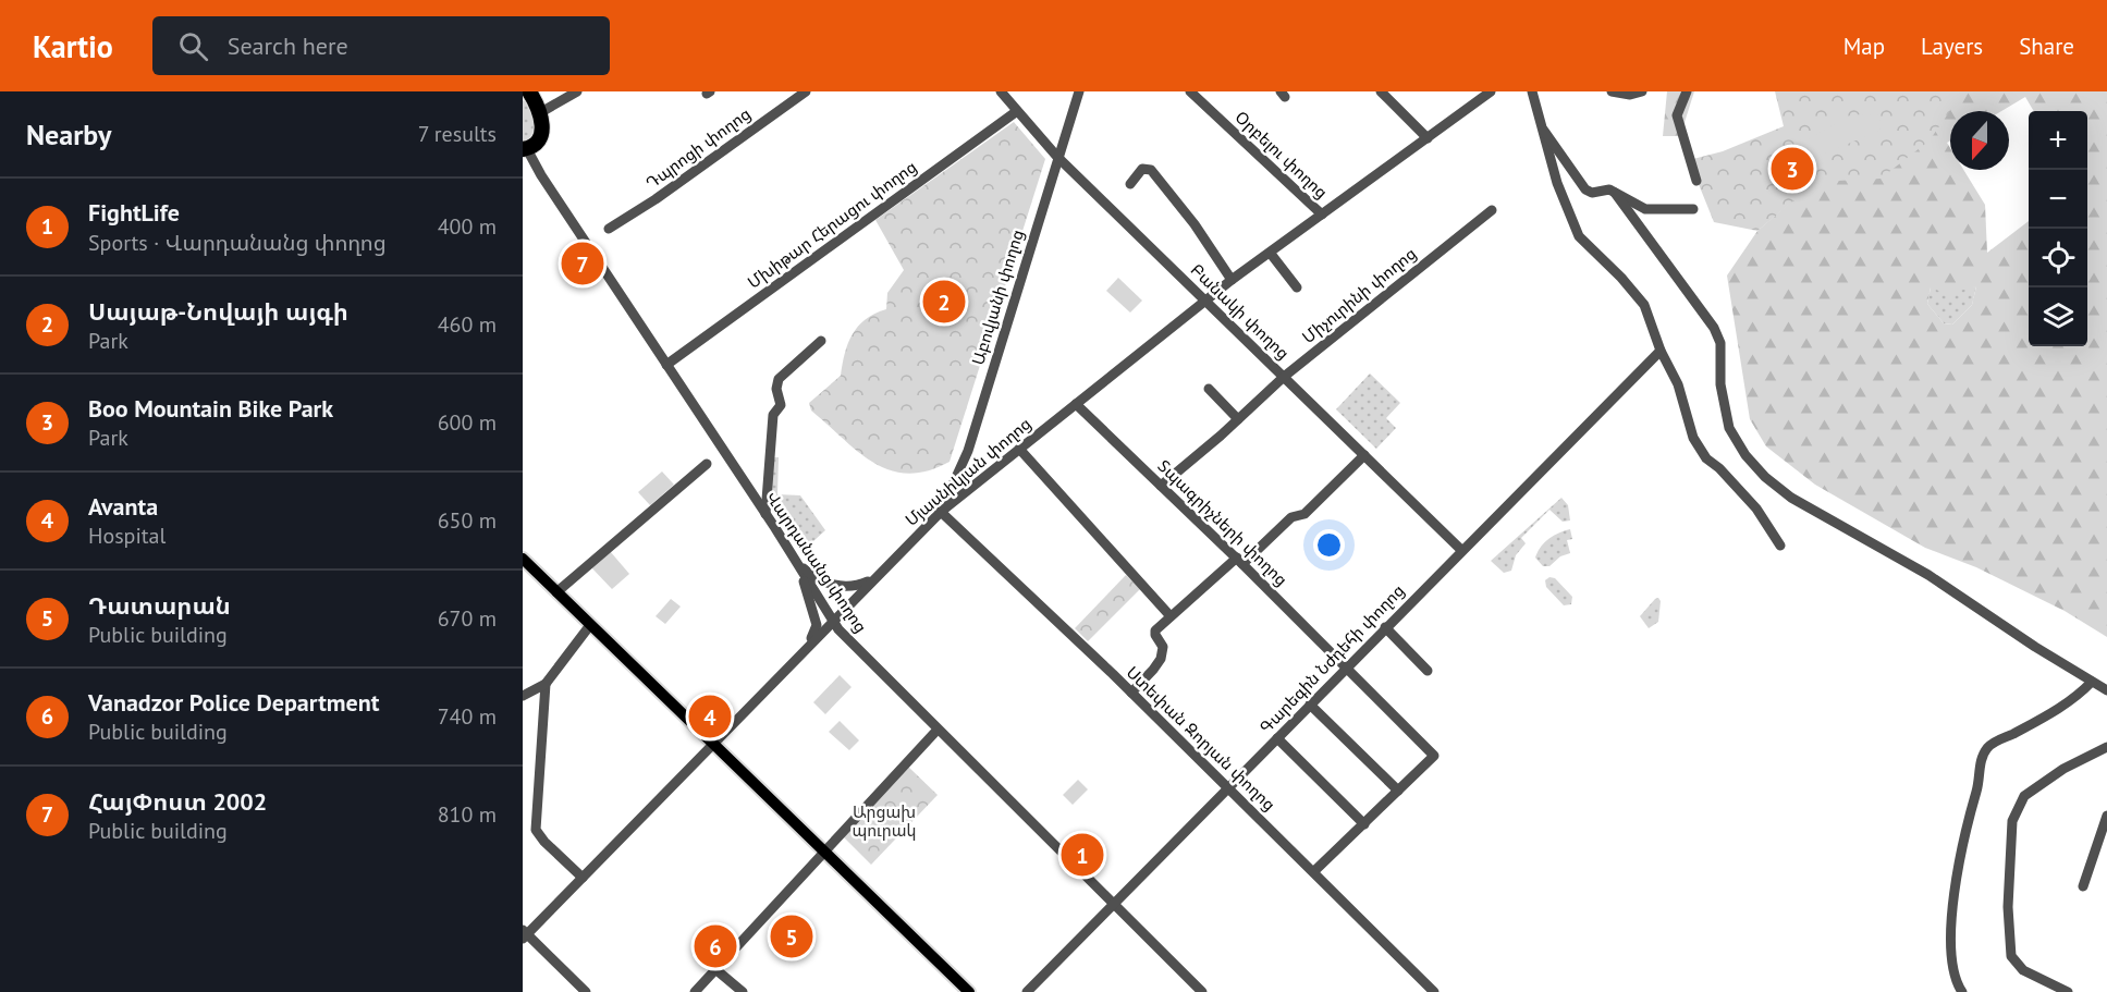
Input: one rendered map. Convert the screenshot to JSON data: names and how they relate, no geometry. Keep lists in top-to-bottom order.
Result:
{
  "streets": {
    "street": [
      "Դպրոցի փողոց",
      "Օրբելու փողոց",
      "Մխիթար Հերացու փողոց",
      "Միչուրինի փողոց",
      "Աբովյանի փողոց",
      "Բանակի փողոց",
      "Մյասնիկյան փողոց",
      "Տպագրիչների փողոց",
      "Վարդանանց փողոց",
      "Գարեգին Նժդեհի փողոց",
      "Ստեփան Զորյան փողոց"
    ]
  },
  "crossings": [
    ["Օրբելու փողոց", "Մյասնիկյան փողոց"],
    ["Մխիթար Հերացու փողոց", "Բանակի փողոց"],
    ["Մխիթար Հերացու փողոց", "Վարդանանց փողոց"],
    ["Միչուրինի փողոց", "Բանակի փողոց"],
    ["Միչուրինի փողոց", "Տպագրիչների փողոց"],
    ["Աբովյանի փողոց", "Բանակի փողոց"],
    ["Աբովյանի փողոց", "Մյասնիկյան փողոց"],
    ["Աբովյանի փողոց", "Ստեփան Զորյան փողոց"],
    ["Բանակի փողոց", "Մյասնիկյան փողոց"],
    ["Բանակի փողոց", "Գարեգին Նժդեհի փողոց"],
    ["Մյասնիկյան փողոց", "Տպագրիչների փողոց"],
    ["Մյասնիկյան փողոց", "Վարդանանց փողոց"],
    ["Մյասնիկյան փողոց", "Ստեփան Զորյան փողոց"],
    ["Տպագրիչների փողոց", "Գարեգին Նժդեհի փողոց"],
    ["Վարդանանց փողոց", "Գարեգին Նժդեհի փողոց"],
    ["Գարեգին Նժդեհի փողոց", "Ստեփան Զորյան փողոց"]
  ],
  "parks": ["Արցախ պուրակ"],
  "north": "bottom",
  "page": {
    "header": "Kartio",
    "search": "Search here",
    "nav": ["Map", "Layers", "Share"],
    "heading": ["Nearby", "7 results"],
    "map_buttons": ["+", "−"],
    "pins": [
      "3",
      "7",
      "2",
      "4",
      "1",
      "5",
      "6"
    ],
    "list": [
      {
        "mark": "1",
        "name": "FightLife",
        "note": "Sports · Վարդանանց փողոց",
        "value": "400 m"
      },
      {
        "mark": "2",
        "name": "Սայաթ-Նովայի այգի",
        "note": "Park",
        "value": "460 m"
      },
      {
        "mark": "3",
        "name": "Boo Mountain Bike Park",
        "note": "Park",
        "value": "600 m"
      },
      {
        "mark": "4",
        "name": "Avanta",
        "note": "Hospital",
        "value": "650 m"
      },
      {
        "mark": "5",
        "name": "Դատարան",
        "note": "Public building",
        "value": "670 m"
      },
      {
        "mark": "6",
        "name": "Vanadzor Police Department",
        "note": "Public building",
        "value": "740 m"
      },
      {
        "mark": "7",
        "name": "ՀայՓոստ 2002",
        "note": "Public building",
        "value": "810 m"
      }
    ]
  }
}
